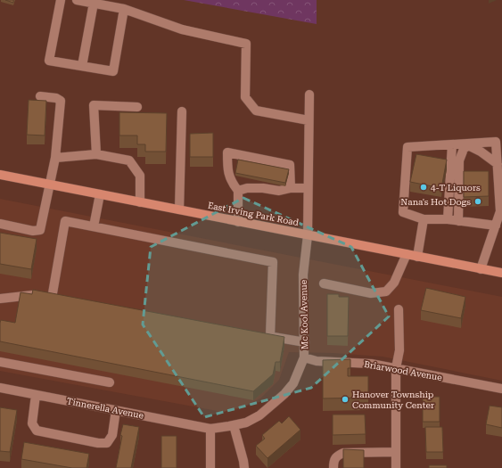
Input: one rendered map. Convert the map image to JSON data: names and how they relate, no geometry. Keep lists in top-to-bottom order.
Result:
{
  "streets": {
    "main road": ["East Irving Park Road"],
    "street": ["Mc Kool Avenue", "Briarwood Avenue", "Tinnerella Avenue"]
  },
  "crossings": [
    ["East Irving Park Road", "Mc Kool Avenue"],
    ["Mc Kool Avenue", "Briarwood Avenue"],
    ["Mc Kool Avenue", "Tinnerella Avenue"]
  ],
  "places": ["4-T Liquors", "Nana's Hot Dogs", "Hanover Township Community Center"]
}
